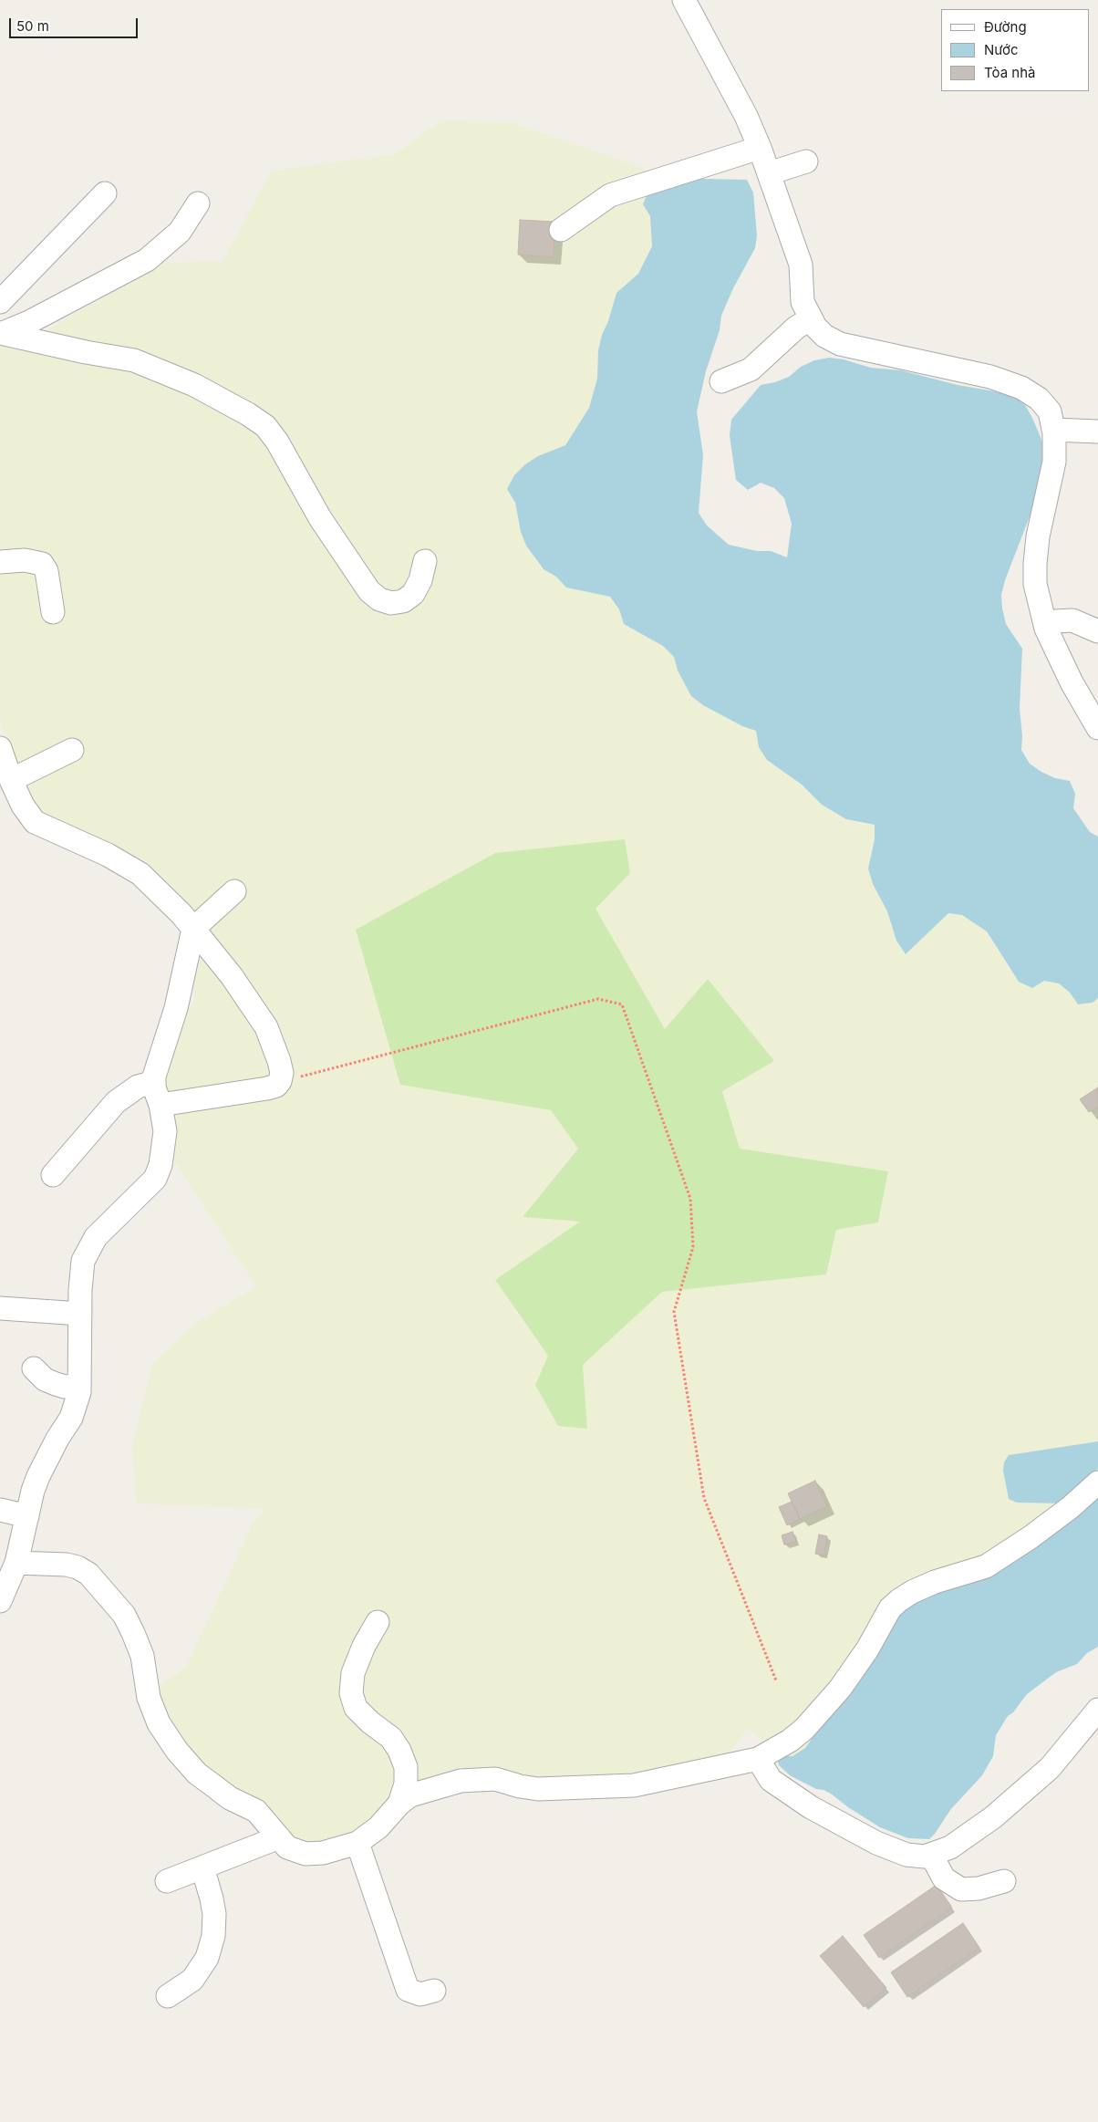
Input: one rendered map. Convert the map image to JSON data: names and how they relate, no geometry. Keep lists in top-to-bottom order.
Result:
{
  "legend": ["Đường", "Nước", "Tòa nhà"],
  "scale_bar": "50 m"
}
